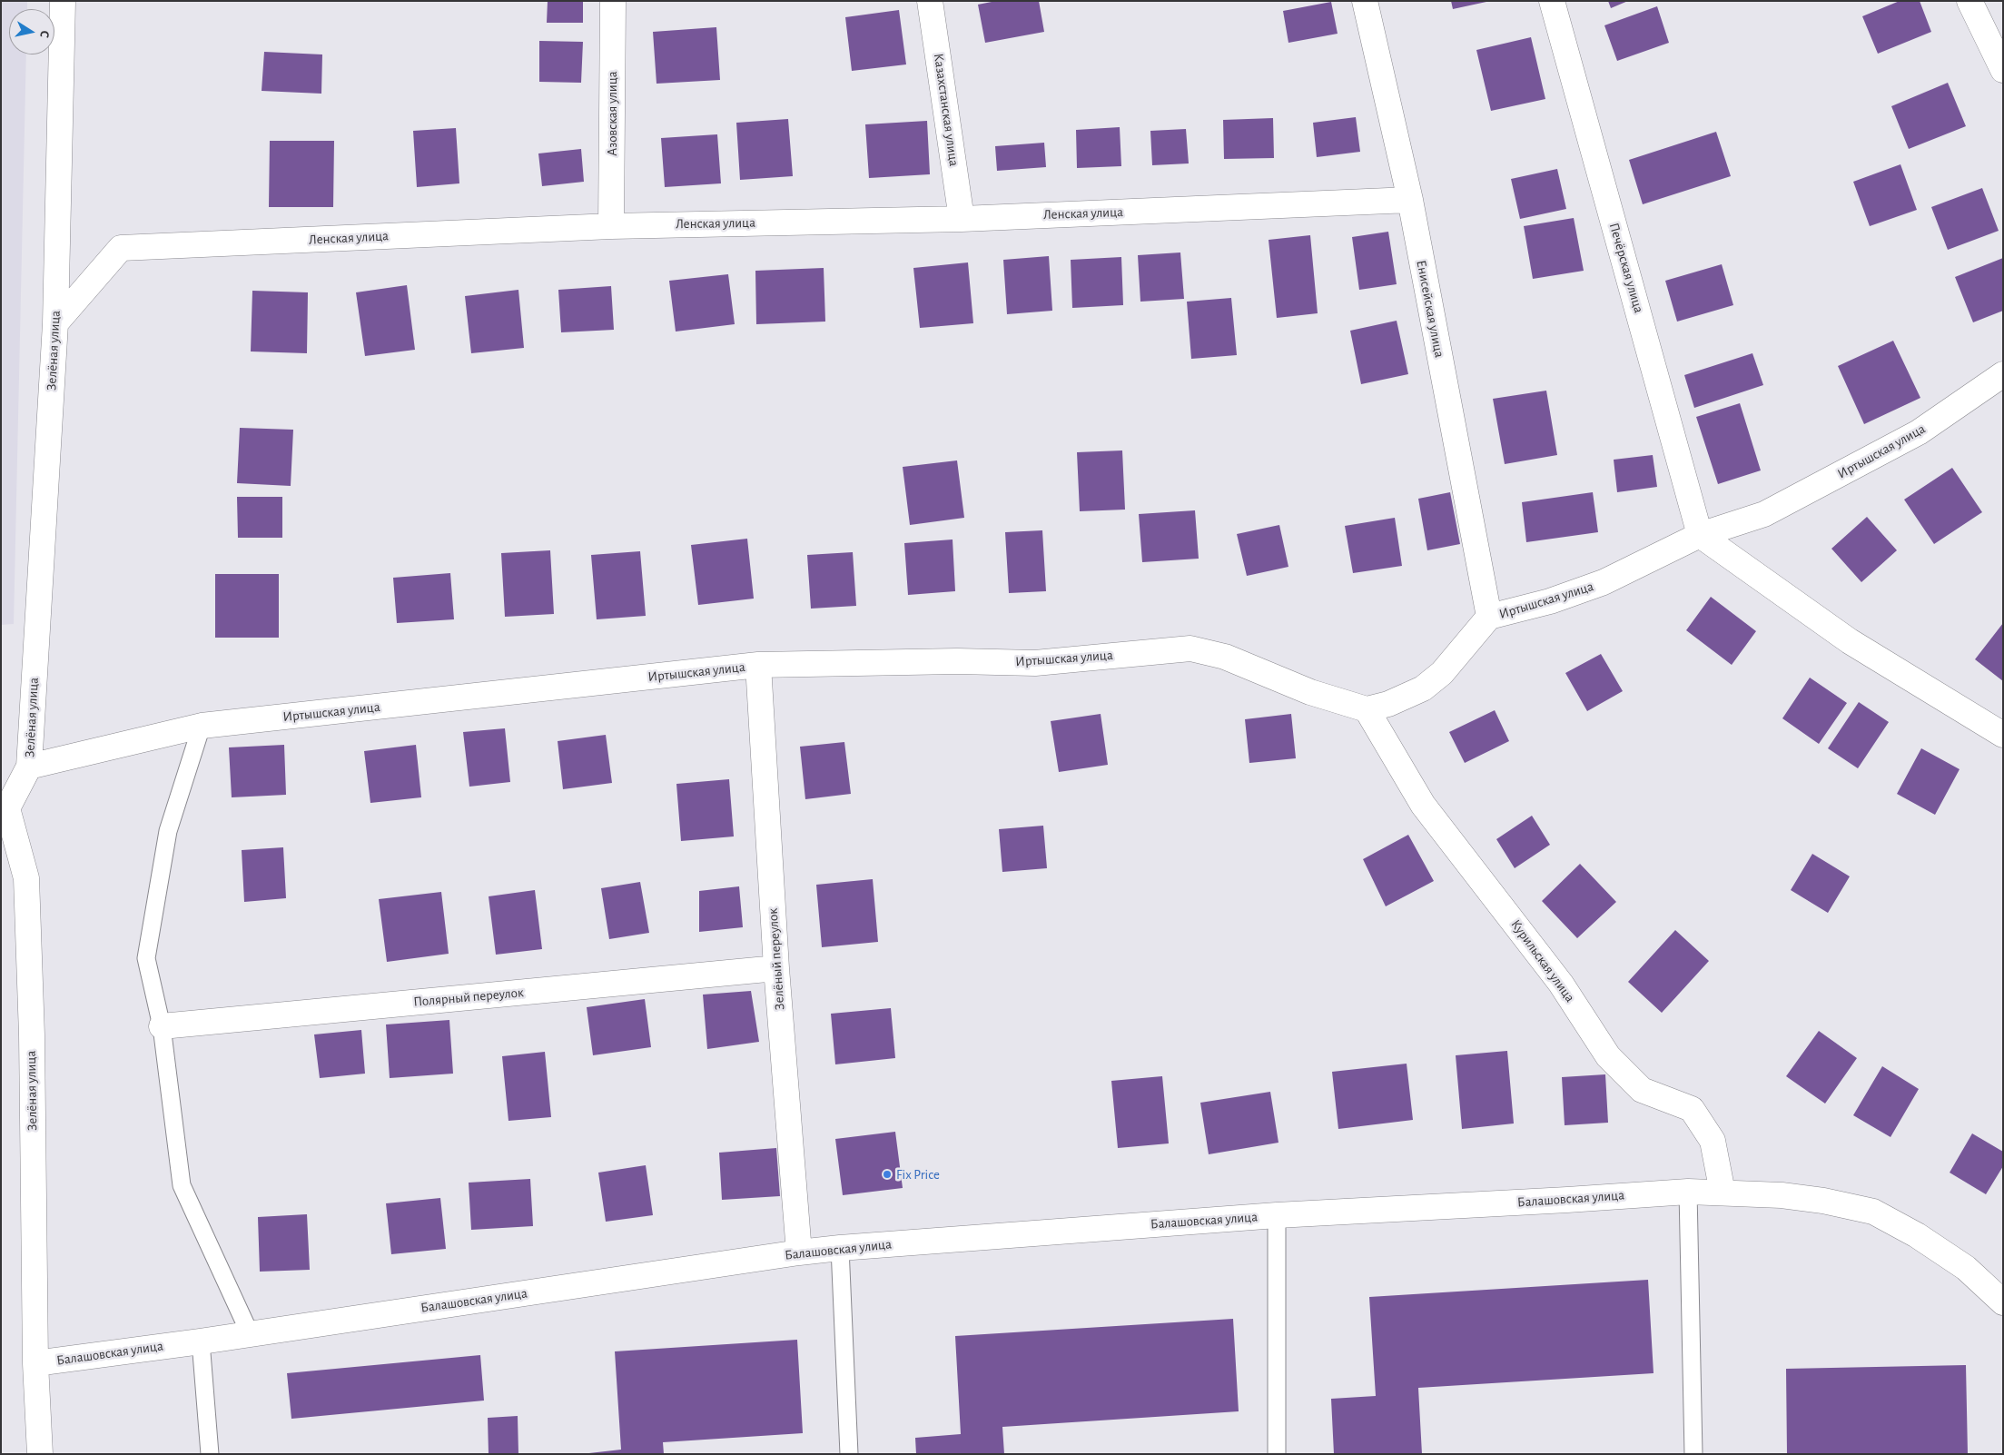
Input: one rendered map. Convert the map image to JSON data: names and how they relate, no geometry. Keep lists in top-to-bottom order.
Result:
{
  "streets": {
    "street": [
      "Казахстанская улица",
      "Азовская улица",
      "Ленская улица",
      "Печёрская улица",
      "Енисейская улица",
      "Зелёная улица",
      "Иртышская улица",
      "Зелёный переулок",
      "Курильская улица",
      "Полярный переулок",
      "Балашовская улица"
    ]
  },
  "crossings": [
    ["Казахстанская улица", "Ленская улица"],
    ["Азовская улица", "Ленская улица"],
    ["Ленская улица", "Енисейская улица"],
    ["Ленская улица", "Зелёная улица"],
    ["Печёрская улица", "Иртышская улица"],
    ["Енисейская улица", "Иртышская улица"],
    ["Зелёная улица", "Иртышская улица"],
    ["Зелёная улица", "Балашовская улица"],
    ["Иртышская улица", "Зелёный переулок"],
    ["Иртышская улица", "Курильская улица"],
    ["Зелёный переулок", "Полярный переулок"],
    ["Зелёный переулок", "Балашовская улица"],
    ["Курильская улица", "Балашовская улица"]
  ],
  "places": ["Fix Price"],
  "north": "right"
}
